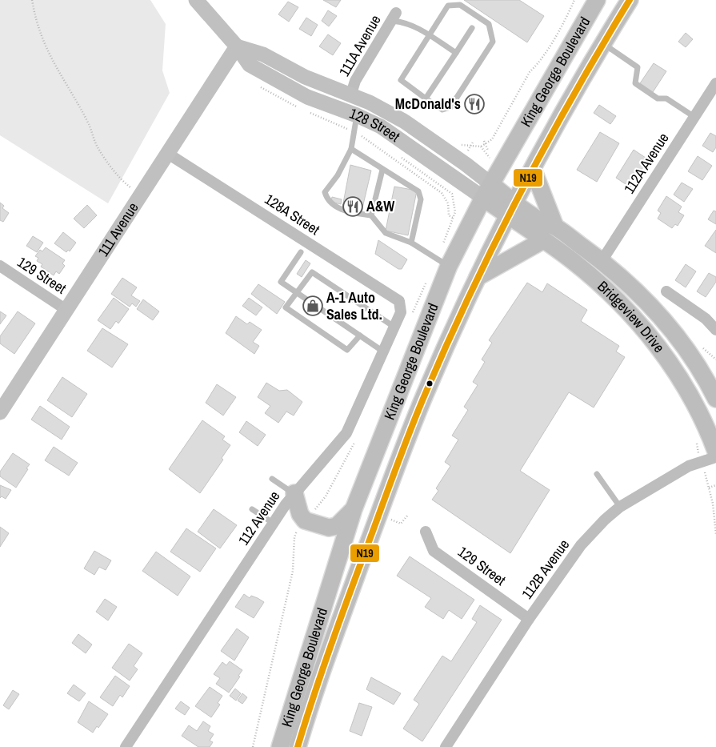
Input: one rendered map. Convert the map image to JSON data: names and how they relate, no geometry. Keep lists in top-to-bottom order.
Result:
{
  "streets": {
    "main road": [
      "King George Boulevard",
      "128 Street",
      "111 Avenue",
      "Bridgeview Drive"
    ],
    "street": [
      "111A Avenue",
      "112A Avenue",
      "128A Street",
      "129 Street",
      "112 Avenue",
      "112B Avenue"
    ]
  },
  "crossings": [
    ["111A Avenue", "128 Street"],
    ["King George Boulevard", "128 Street"],
    ["King George Boulevard", "Bridgeview Drive"],
    ["128 Street", "111 Avenue"],
    ["128 Street", "Bridgeview Drive"],
    ["112A Avenue", "Bridgeview Drive"],
    ["128A Street", "111 Avenue"],
    ["128A Street", "112 Avenue"],
    ["111 Avenue", "129 Street"],
    ["129 Street", "112B Avenue"]
  ],
  "places": {
    "restaurant": ["McDonald's", "A&W"],
    "shop": ["A-1 Auto Sales Ltd."]
  },
  "lines": ["transit line N19"]
}
